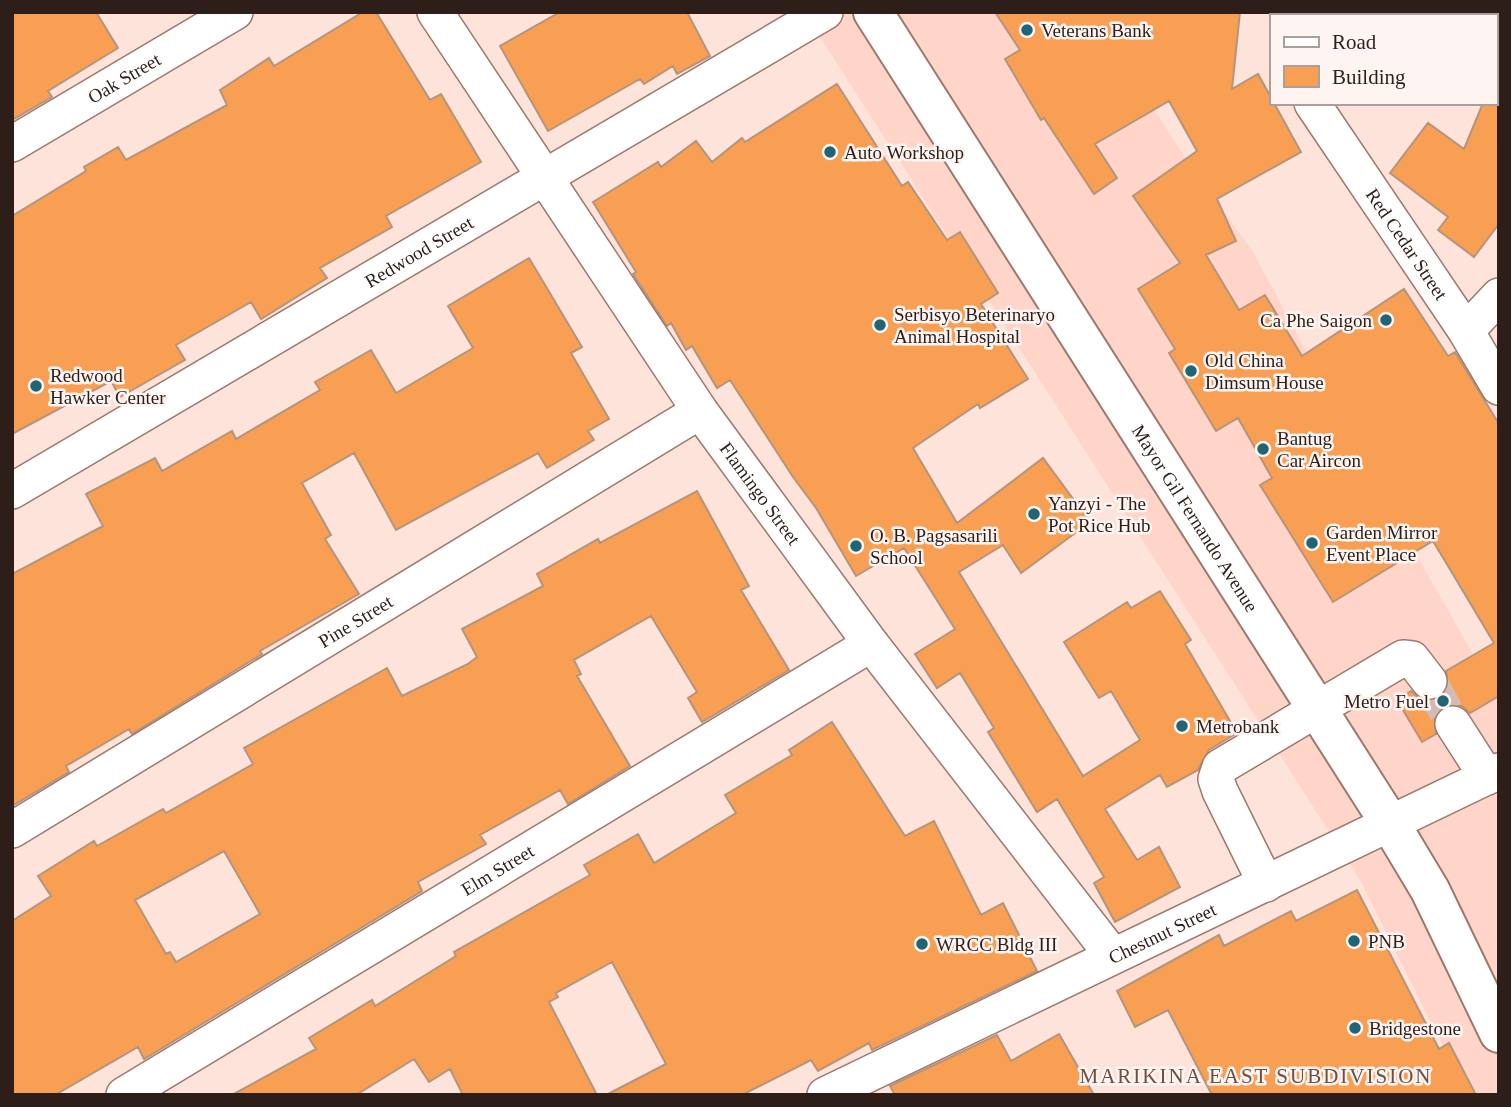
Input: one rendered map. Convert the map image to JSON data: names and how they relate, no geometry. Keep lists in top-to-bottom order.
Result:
{
  "streets": {
    "main road": ["Mayor Gil Fernando Avenue"],
    "street": [
      "Oak Street",
      "Red Cedar Street",
      "Redwood Street",
      "Flamingo Street",
      "Pine Street",
      "Elm Street",
      "Chestnut Street"
    ]
  },
  "crossings": [
    ["Redwood Street", "Flamingo Street"],
    ["Flamingo Street", "Pine Street"],
    ["Flamingo Street", "Elm Street"],
    ["Flamingo Street", "Chestnut Street"],
    ["Mayor Gil Fernando Avenue", "Chestnut Street"]
  ],
  "districts": ["MARIKINA EAST SUBDIVISION"],
  "places": [
    "Veterans Bank",
    "Auto Workshop",
    "Ca Phe Saigon",
    "Serbisyo Beterinaryo Animal Hospital",
    "Old China Dimsum House",
    "Redwood Hawker Center",
    "Bantug Car Aircon",
    "Yanzyi - The Pot Rice Hub",
    "Garden Mirror Event Place",
    "O. B. Pagsasarili School",
    "Metro Fuel",
    "Metrobank",
    "PNB",
    "WRCC Bldg III",
    "Bridgestone"
  ],
  "legend": ["Road", "Building"]
}
